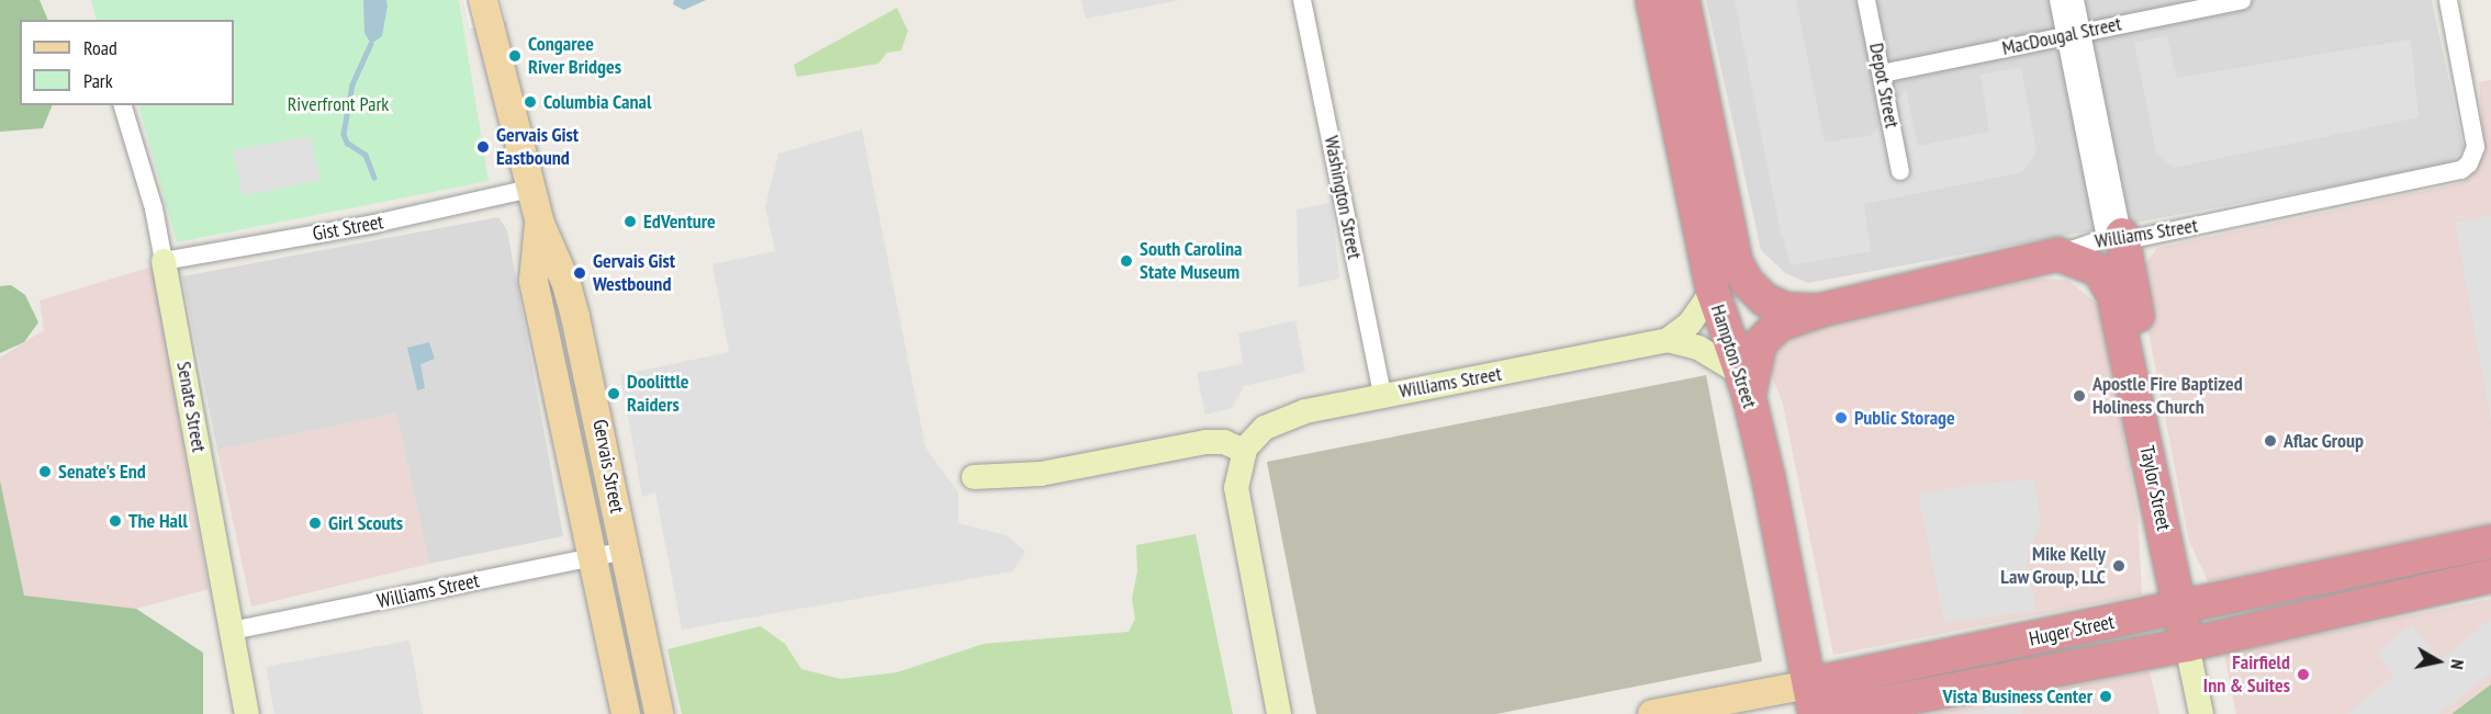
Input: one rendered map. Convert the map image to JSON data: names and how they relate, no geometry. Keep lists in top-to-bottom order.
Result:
{
  "streets": {
    "highway": [
      "Williams Street",
      "Hampton Street",
      "Taylor Street",
      "Huger Street"
    ],
    "main road": ["Gervais Street"],
    "street": [
      "MacDougal Street",
      "Depot Street",
      "Washington Street",
      "Gist Street",
      "Senate Street"
    ]
  },
  "crossings": [
    ["MacDougal Street", "Depot Street"],
    ["Washington Street", "Williams Street"],
    ["Gist Street", "Senate Street"],
    ["Gist Street", "Gervais Street"],
    ["Williams Street", "Hampton Street"],
    ["Williams Street", "Senate Street"],
    ["Williams Street", "Gervais Street"],
    ["Williams Street", "Taylor Street"],
    ["Hampton Street", "Huger Street"],
    ["Taylor Street", "Huger Street"]
  ],
  "parks": ["Riverfront Park"],
  "places": [
    "Congaree River Bridges",
    "Columbia Canal",
    "Gervais Gist Eastbound",
    "EdVenture",
    "South Carolina State Museum",
    "Gervais Gist Westbound",
    "Doolittle Raiders",
    "Apostle Fire Baptized Holiness Church",
    "Public Storage",
    "Aflac Group",
    "Senate's End",
    "The Hall",
    "Girl Scouts",
    "Mike Kelly Law Group, LLC",
    "Fairfield Inn & Suites",
    "Vista Business Center"
  ],
  "legend": ["Road", "Park"],
  "north": "right"
}
